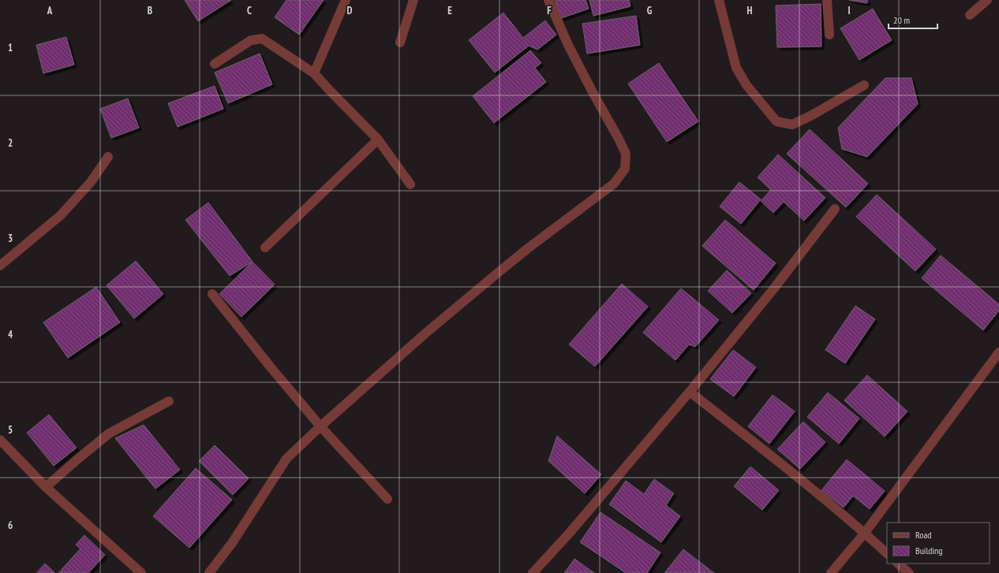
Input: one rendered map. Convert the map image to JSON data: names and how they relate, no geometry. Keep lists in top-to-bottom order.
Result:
{
  "legend": ["Road", "Building"],
  "scale_bar": "20 m",
  "grid": {
    "columns": [
      "A",
      "B",
      "C",
      "D",
      "E",
      "F",
      "G",
      "H",
      "I"
    ],
    "rows": [
      "1",
      "2",
      "3",
      "4",
      "5",
      "6"
    ]
  }
}
